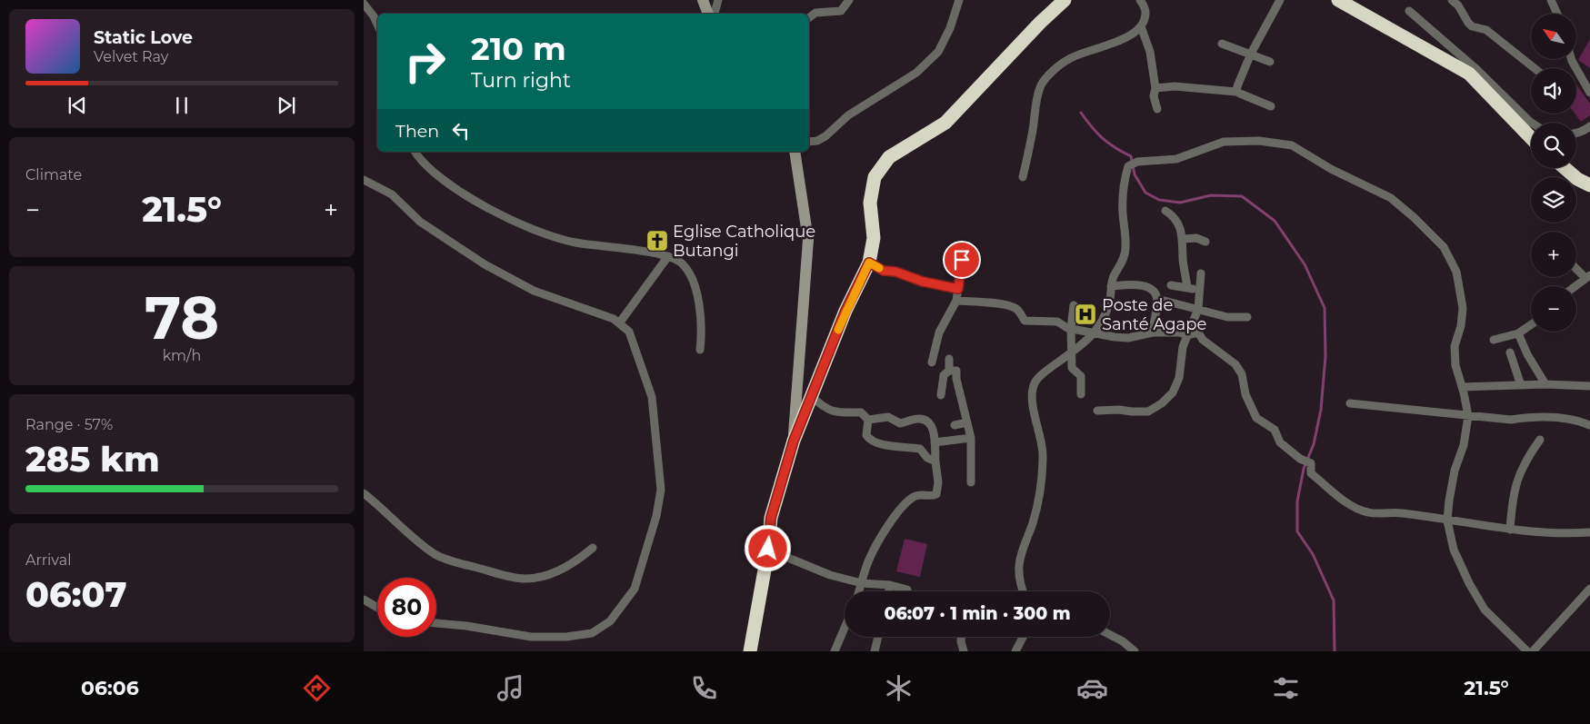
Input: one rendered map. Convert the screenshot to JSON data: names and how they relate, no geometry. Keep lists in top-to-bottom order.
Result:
{
  "places": {
    "church": ["Eglise Catholique Butangi"],
    "hospital": ["Poste de Santé Agape"]
  },
  "north": "top left",
  "page": {
    "map_buttons": ["+", "−"],
    "turn": ["210 m", "Turn right"],
    "song": ["Static Love", "Velvet Ray"],
    "then": "Then",
    "tile": [
      "Climate",
      ["78", "km/h"],
      ["Range · 57%", "285 km"],
      ["Arrival", "06:07"]
    ],
    "heat": ["−", "21.5°", "+"],
    "limit": "80",
    "trip": "06:07 · 1 min · 300 m",
    "tabs": ["06:06", "21.5°"]
  }
}
